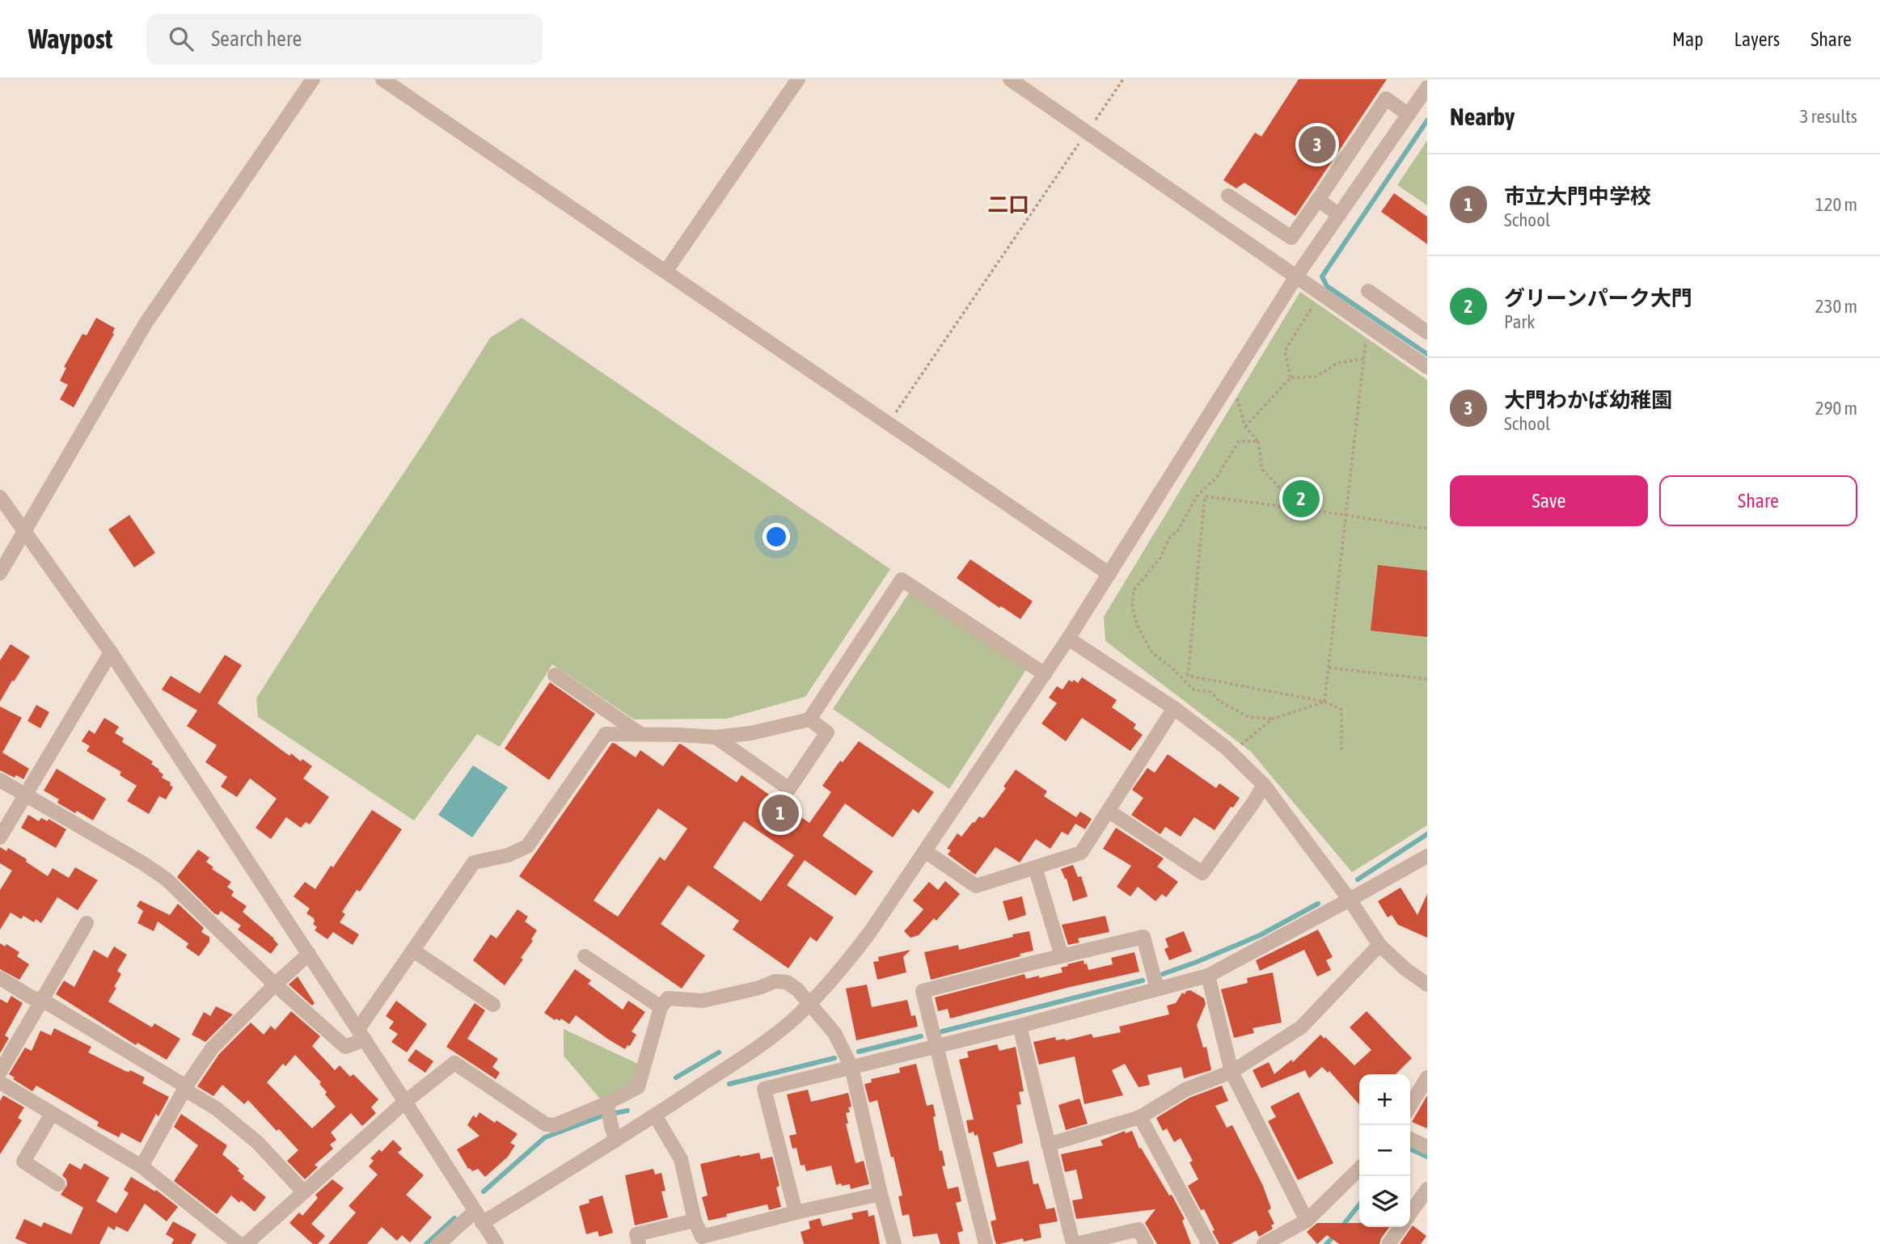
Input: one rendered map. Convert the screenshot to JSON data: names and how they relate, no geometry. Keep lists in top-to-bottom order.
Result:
{
  "districts": ["二口"],
  "page": {
    "header": "Waypost",
    "search": "Search here",
    "nav": ["Map", "Layers", "Share"],
    "heading": ["Nearby", "3 results"],
    "pins": ["3", "2", "1"],
    "list": [
      {
        "mark": "1",
        "name": "市立大門中学校",
        "note": "School",
        "value": "120 m"
      },
      {
        "mark": "2",
        "name": "グリーンパーク大門",
        "note": "Park",
        "value": "230 m"
      },
      {
        "mark": "3",
        "name": "大門わかば幼稚園",
        "note": "School",
        "value": "290 m"
      }
    ],
    "buttons": ["Save", "Share"],
    "map_buttons": ["+", "−"]
  }
}
